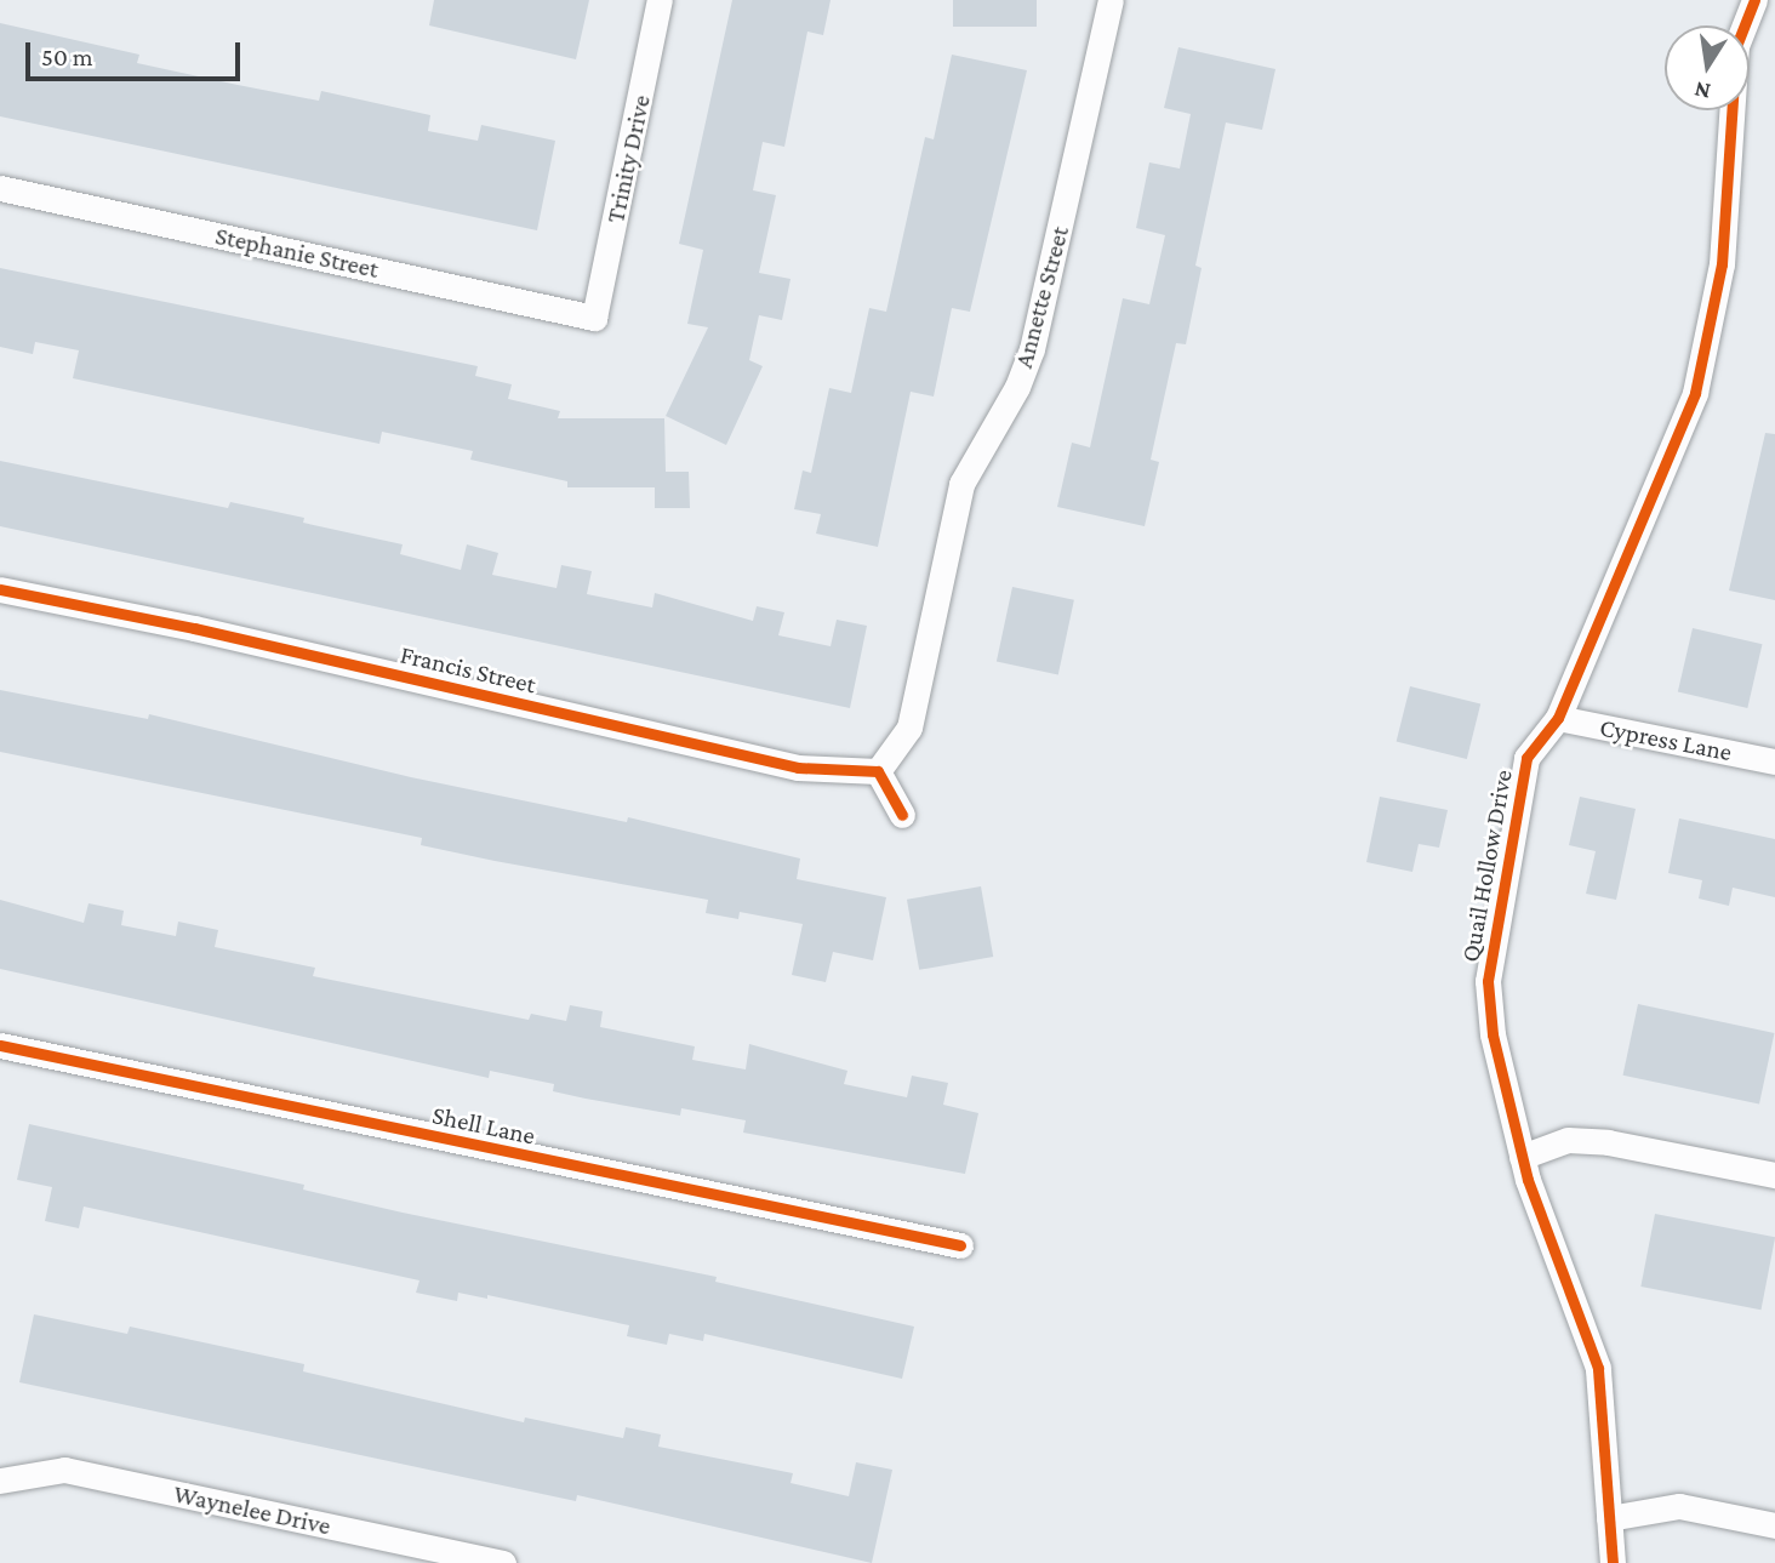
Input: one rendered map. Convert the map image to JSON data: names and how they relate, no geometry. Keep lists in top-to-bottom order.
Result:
{
  "streets": {
    "street": [
      "Trinity Drive",
      "Stephanie Street",
      "Annette Street",
      "Francis Street",
      "Cypress Lane",
      "Quail Hollow Drive",
      "Shell Lane",
      "Waynelee Drive"
    ]
  },
  "crossings": [
    ["Trinity Drive", "Stephanie Street"],
    ["Annette Street", "Francis Street"],
    ["Cypress Lane", "Quail Hollow Drive"]
  ],
  "scale_bar": "50 m",
  "north": "bottom"
}
